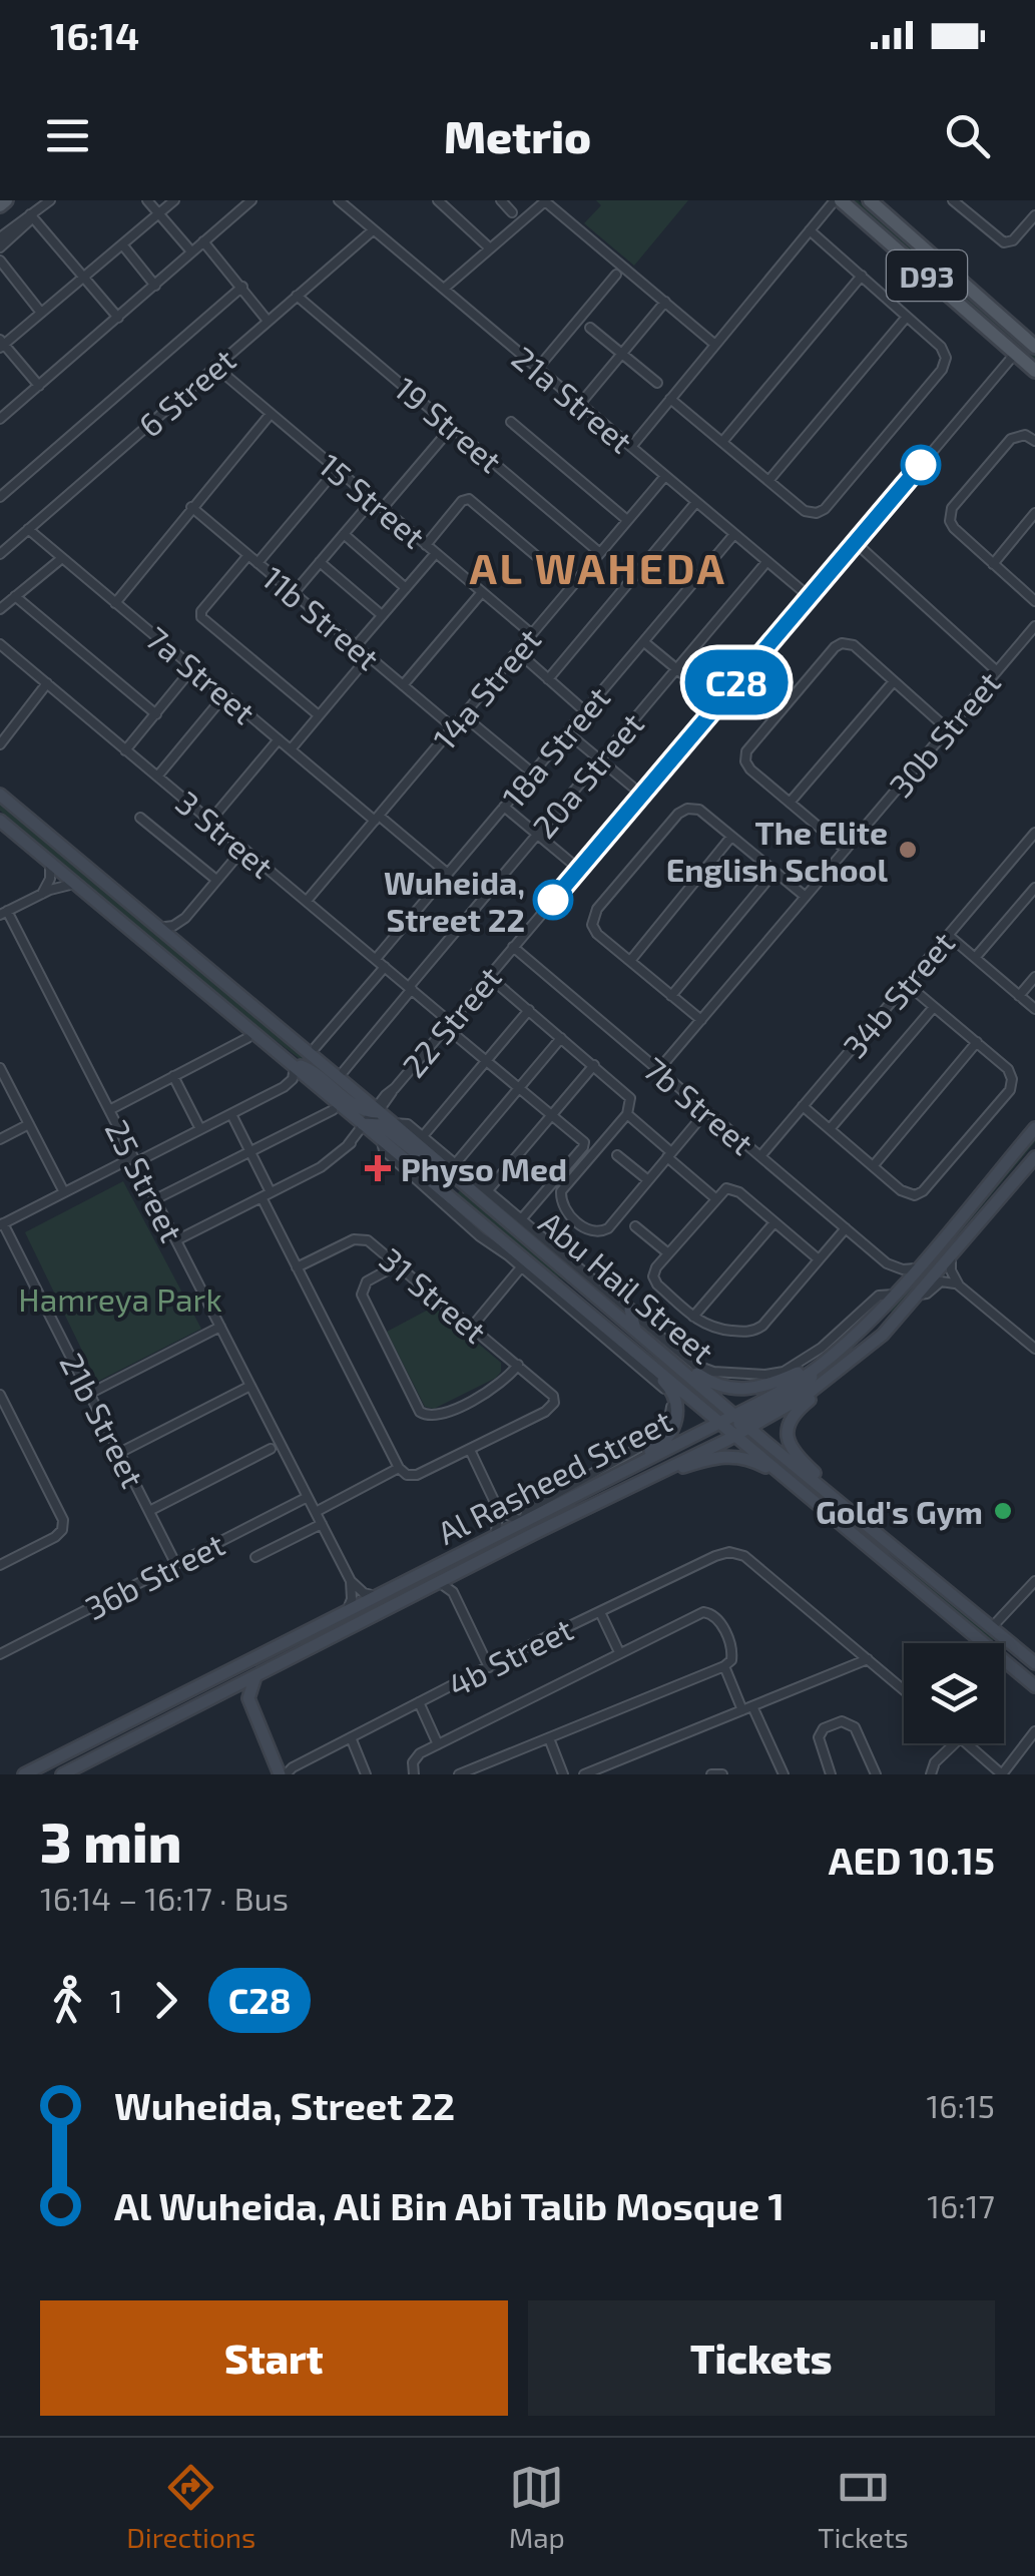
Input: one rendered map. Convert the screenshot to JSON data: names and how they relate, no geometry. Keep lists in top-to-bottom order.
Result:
{
  "streets": {
    "main road": ["D93", "Abu Hail Street", "Al Rasheed Street"],
    "street": [
      "6 Street",
      "21a Street",
      "19 Street",
      "15 Street",
      "11b Street",
      "7a Street",
      "14a Street",
      "30b Street",
      "18a Street",
      "20a Street",
      "3 Street",
      "34b Street",
      "22 Street",
      "7b Street",
      "25 Street",
      "31 Street",
      "21b Street",
      "36b Street",
      "4b Street"
    ]
  },
  "crossings": [
    ["D93", "22 Street"],
    ["6 Street", "21a Street"],
    ["6 Street", "19 Street"],
    ["6 Street", "15 Street"],
    ["6 Street", "7a Street"],
    ["21a Street", "14a Street"],
    ["21a Street", "18a Street"],
    ["21a Street", "20a Street"],
    ["21a Street", "22 Street"],
    ["19 Street", "14a Street"],
    ["15 Street", "14a Street"],
    ["11b Street", "14a Street"],
    ["7a Street", "14a Street"],
    ["7a Street", "18a Street"],
    ["14a Street", "3 Street"],
    ["30b Street", "7b Street"],
    ["18a Street", "3 Street"],
    ["20a Street", "3 Street"],
    ["3 Street", "22 Street"],
    ["34b Street", "7b Street"],
    ["22 Street", "7b Street"],
    ["22 Street", "25 Street"],
    ["22 Street", "Abu Hail Street"],
    ["25 Street", "36b Street"],
    ["Abu Hail Street", "Al Rasheed Street"],
    ["21b Street", "36b Street"]
  ],
  "districts": ["AL WAHEDA"],
  "parks": ["Hamreya Park"],
  "places": {
    "other": ["The Elite English School", "Wuheida, Street 22", "Gold's Gym"],
    "health": ["Physo Med"]
  },
  "lines": ["bus line C28"],
  "page": {
    "status": "16:14",
    "header": "Metrio",
    "on_map": "C28",
    "heading": ["3 min", "16:14 – 16:17 · Bus", "AED 10.15"],
    "legs": ["1", "C28"],
    "list": [
      {
        "name": "Wuheida, Street 22",
        "value": "16:15"
      },
      {
        "name": "Al Wuheida, Ali Bin Abi Talib Mosque 1",
        "value": "16:17"
      }
    ],
    "buttons": ["Start", "Tickets"],
    "tabs": ["Directions", "Map", "Tickets"]
  }
}
